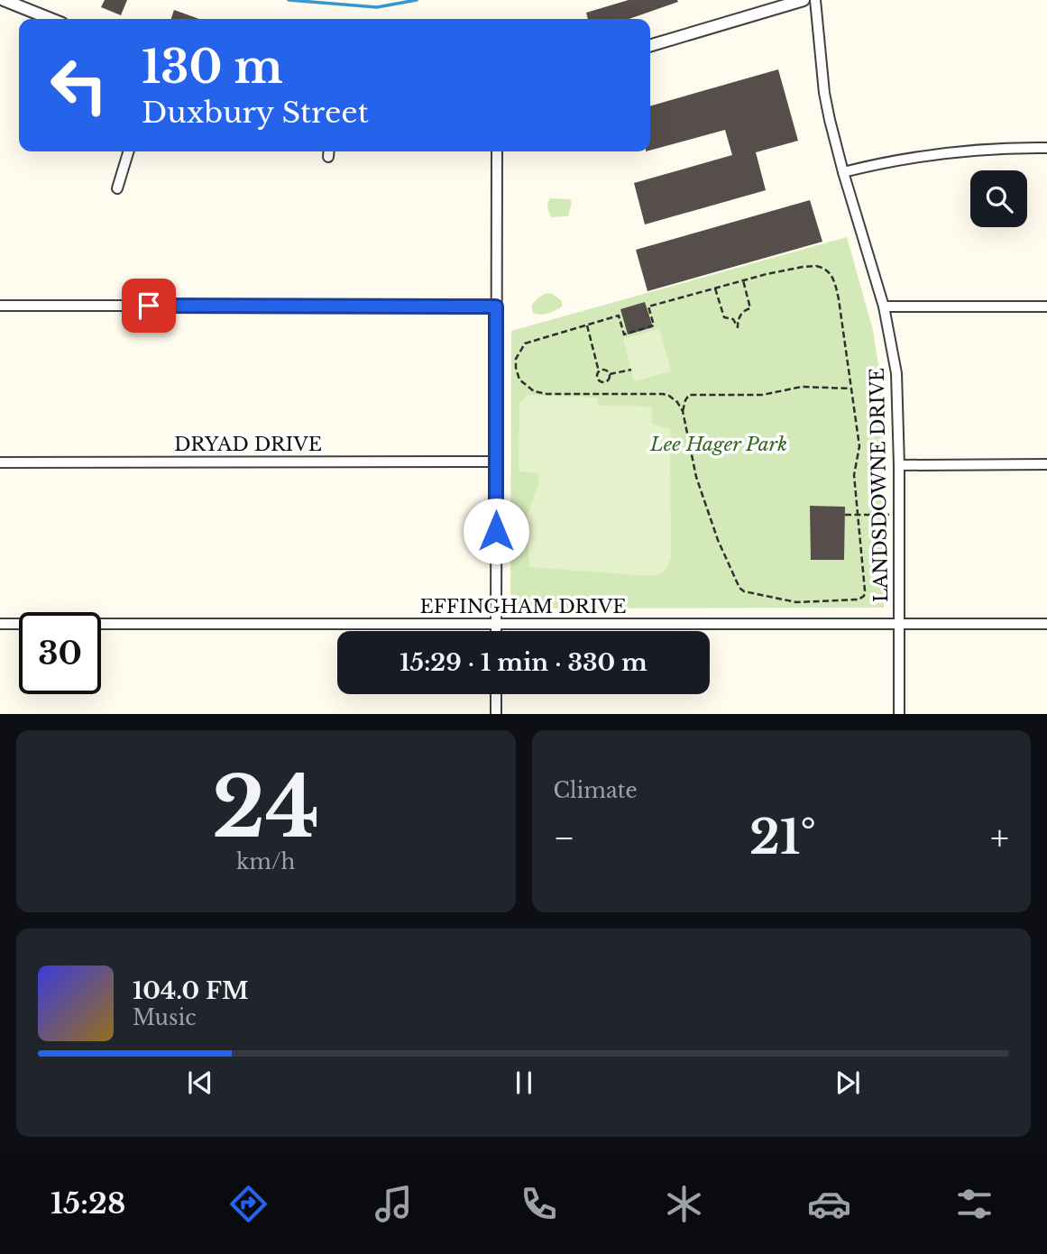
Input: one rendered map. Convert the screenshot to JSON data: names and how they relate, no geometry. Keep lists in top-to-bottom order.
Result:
{
  "streets": {
    "street": ["DRYAD DRIVE", "LANDSDOWNE DRIVE", "EFFINGHAM DRIVE"]
  },
  "crossings": [
    ["LANDSDOWNE DRIVE", "EFFINGHAM DRIVE"]
  ],
  "parks": ["Lee Hager Park"],
  "page": {
    "turn": ["130 m", "Duxbury Street"],
    "limit": "30",
    "trip": "15:29 · 1 min · 330 m",
    "tile": [
      ["24", "km/h"],
      "Climate"
    ],
    "heat": ["−", "21°", "+"],
    "song": ["104.0 FM", "Music"],
    "tabs": "15:28"
  }
}
